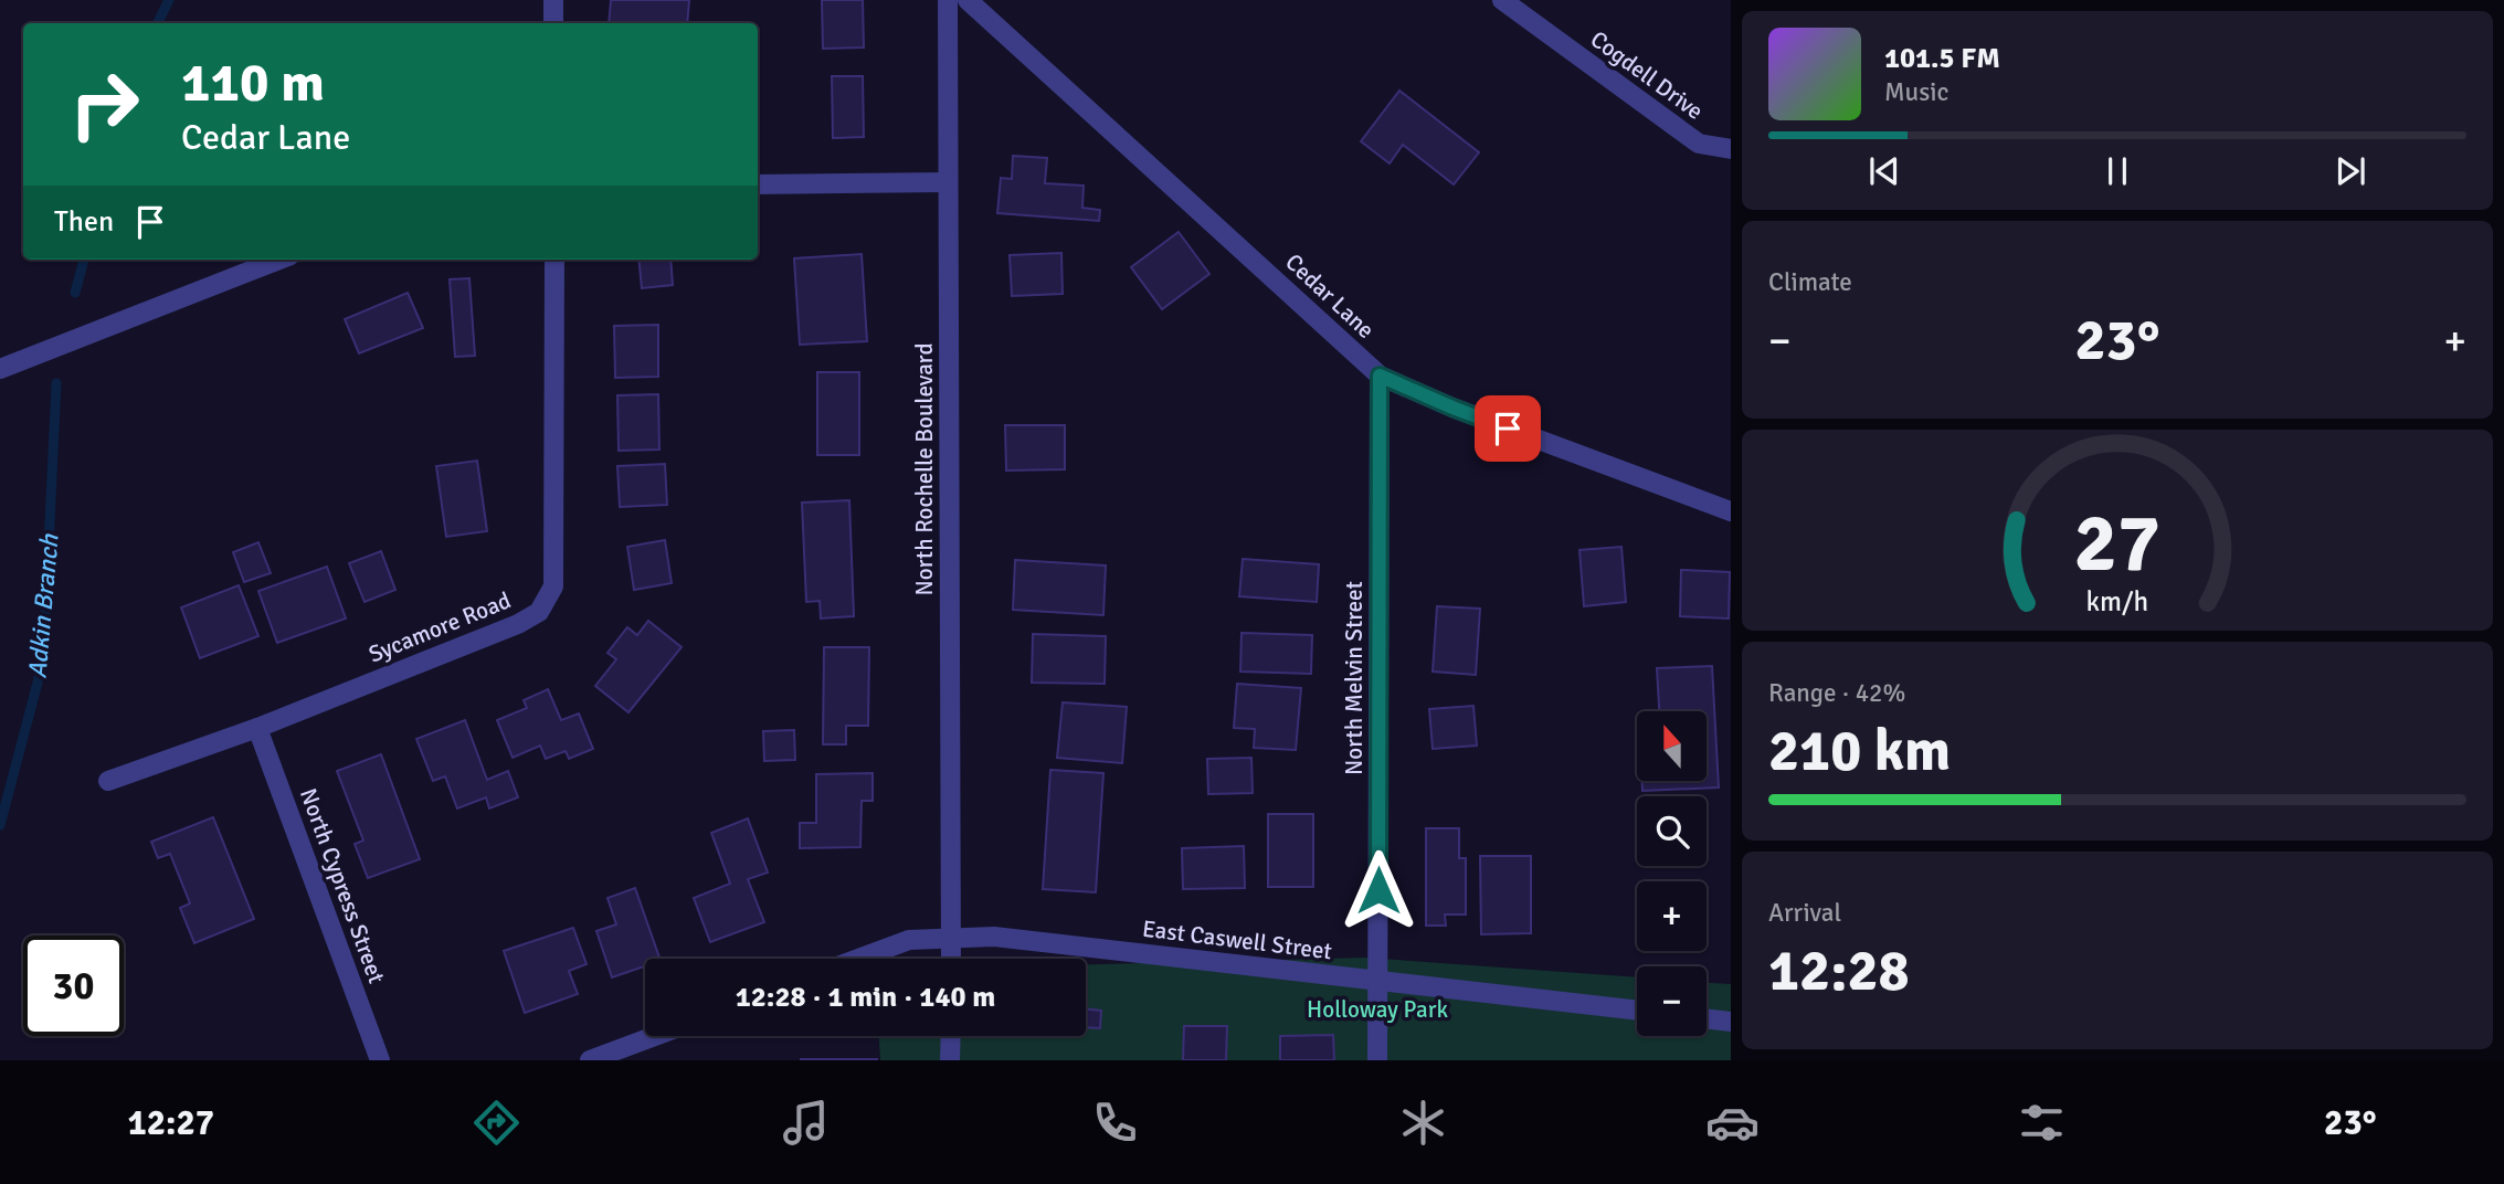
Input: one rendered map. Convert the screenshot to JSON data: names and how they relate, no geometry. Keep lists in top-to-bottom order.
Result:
{
  "streets": {
    "street": [
      "Cogdell Drive",
      "Cedar Lane",
      "North Rochelle Boulevard",
      "Sycamore Road",
      "North Melvin Street",
      "North Cypress Street",
      "East Caswell Street"
    ]
  },
  "crossings": [
    ["Cedar Lane", "North Melvin Street"],
    ["North Rochelle Boulevard", "East Caswell Street"],
    ["Sycamore Road", "North Cypress Street"],
    ["North Melvin Street", "East Caswell Street"]
  ],
  "water": ["Adkin Branch"],
  "parks": ["Holloway Park"],
  "north": "top",
  "page": {
    "turn": ["110 m", "Cedar Lane"],
    "song": ["101.5 FM", "Music"],
    "then": "Then",
    "tile": [
      "Climate",
      ["Range · 42%", "210 km"],
      ["Arrival", "12:28"]
    ],
    "heat": ["−", "23°", "+"],
    "map_buttons": ["+", "−"],
    "limit": "30",
    "trip": "12:28 · 1 min · 140 m",
    "tabs": ["12:27", "23°"],
    "gauge": ["27", "km/h"]
  }
}
